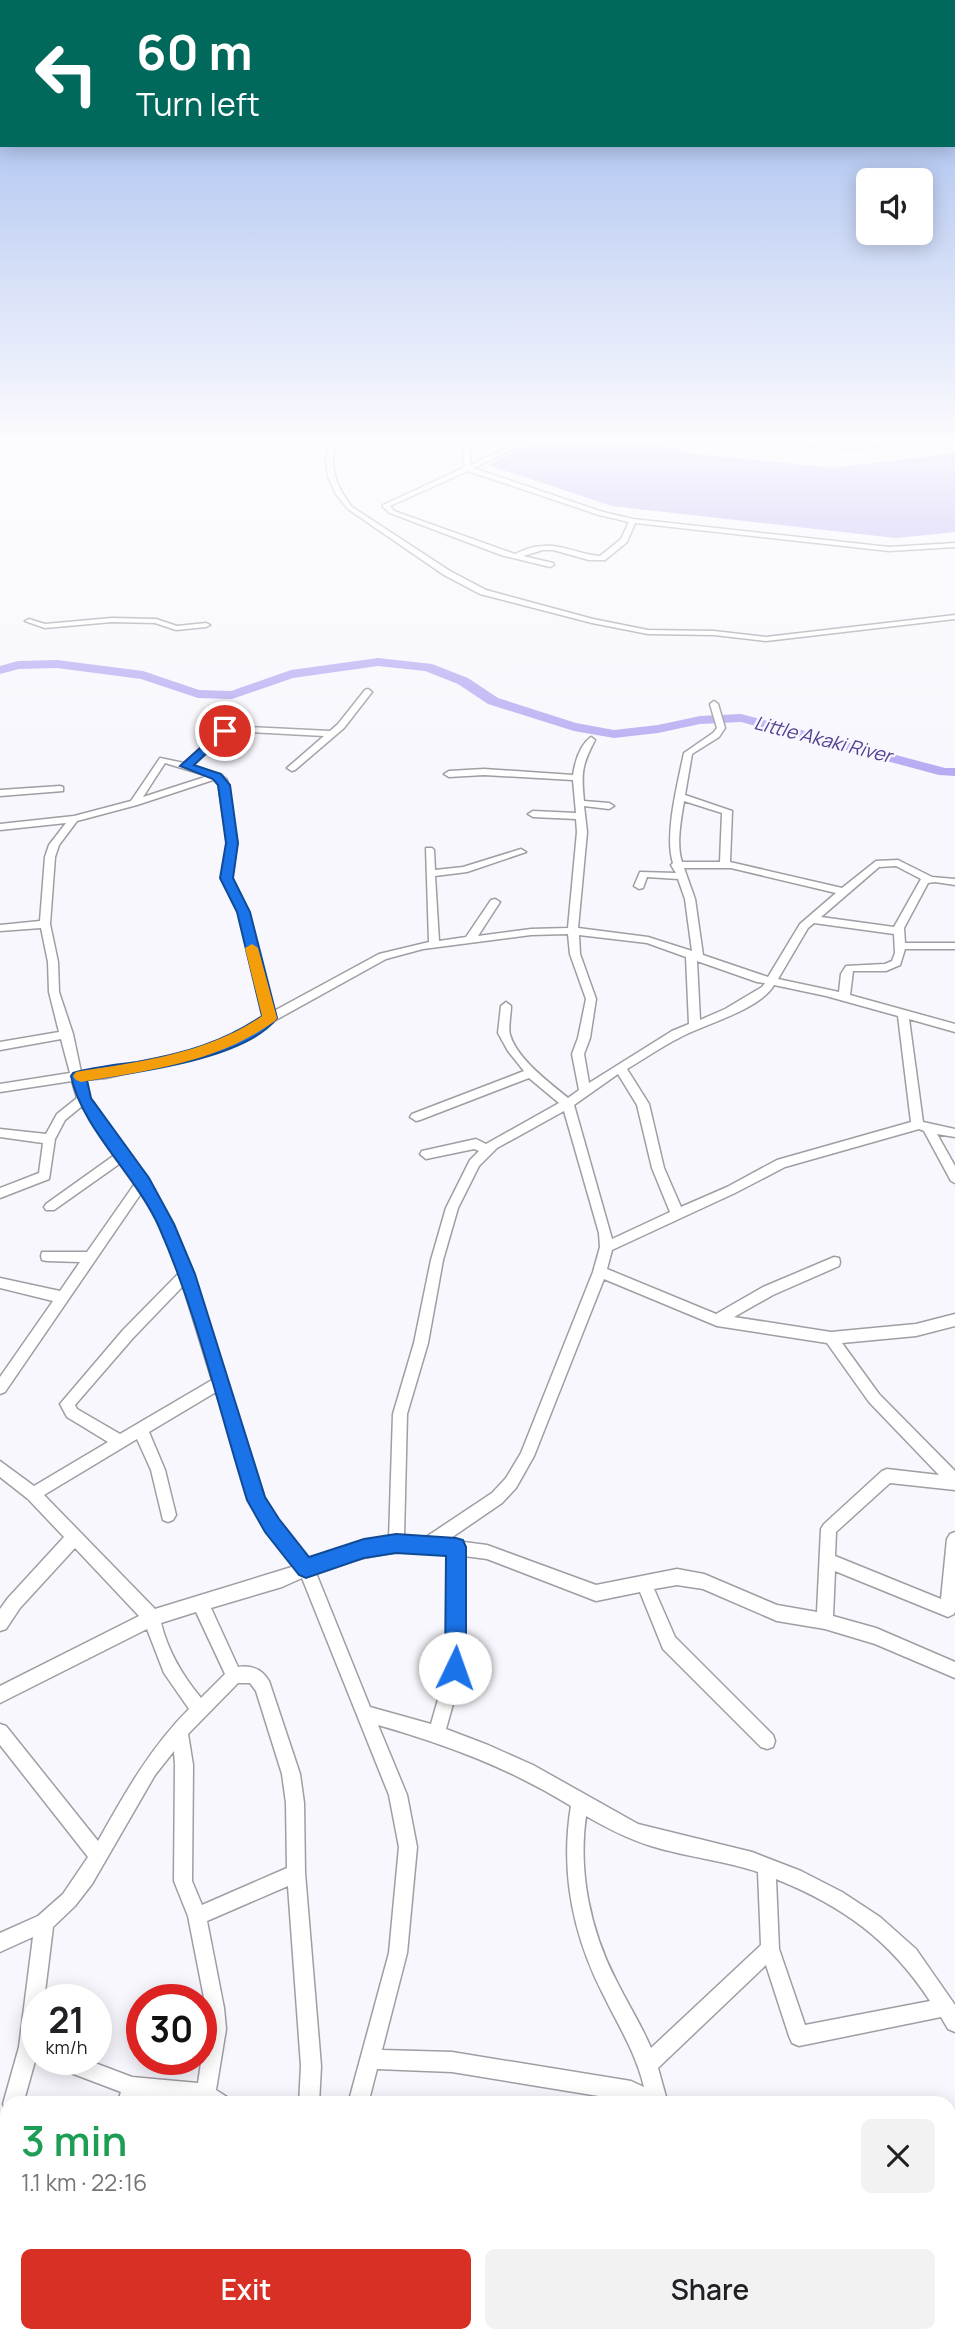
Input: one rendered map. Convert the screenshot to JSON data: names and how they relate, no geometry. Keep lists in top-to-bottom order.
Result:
{
  "water": ["Little Akaki River"],
  "page": {
    "turn": ["60 m", "Turn left"],
    "speed": "21 km/h",
    "limit": "30",
    "heading": ["3 min", "1.1 km · 22:16"],
    "buttons": ["Exit", "Share"]
  }
}
